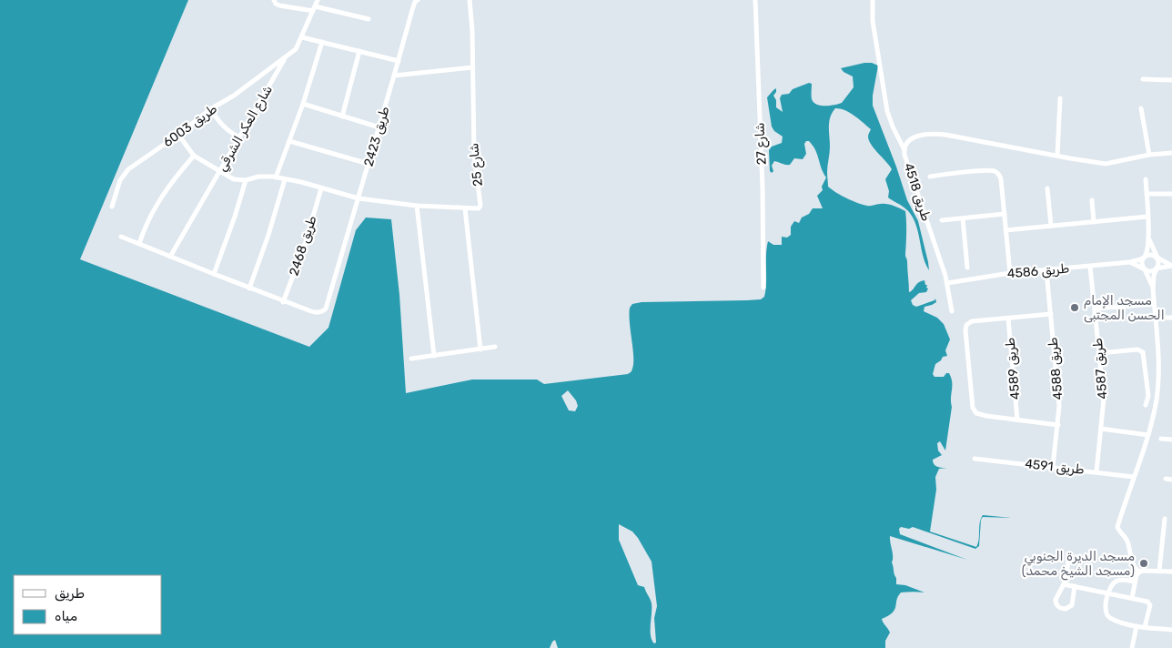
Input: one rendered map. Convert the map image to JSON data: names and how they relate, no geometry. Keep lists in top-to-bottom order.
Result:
{
  "streets": {
    "street": [
      "طريق 6003",
      "شارع العكر الشرقي",
      "طريق 2423",
      "شارع 27",
      "شارع 25",
      "طريق 4518",
      "طريق 2468",
      "طريق 4586",
      "طريق 4589",
      "طريق 4588",
      "طريق 4587",
      "طريق 4591"
    ]
  },
  "crossings": [
    ["طريق 6003", "شارع العكر الشرقي"],
    ["شارع العكر الشرقي", "طريق 2423"],
    ["طريق 2423", "طريق 2468"],
    ["طريق 4518", "طريق 4586"],
    ["طريق 4586", "طريق 4588"],
    ["طريق 4586", "طريق 4587"],
    ["طريق 4588", "طريق 4591"],
    ["طريق 4587", "طريق 4591"]
  ],
  "places": ["مسجد الإمام الحسن المجتبى", "مسجد الديرة الجنوبي (مسجد الشيخ محمد)"],
  "legend": ["طريق", "مياه"]
}
